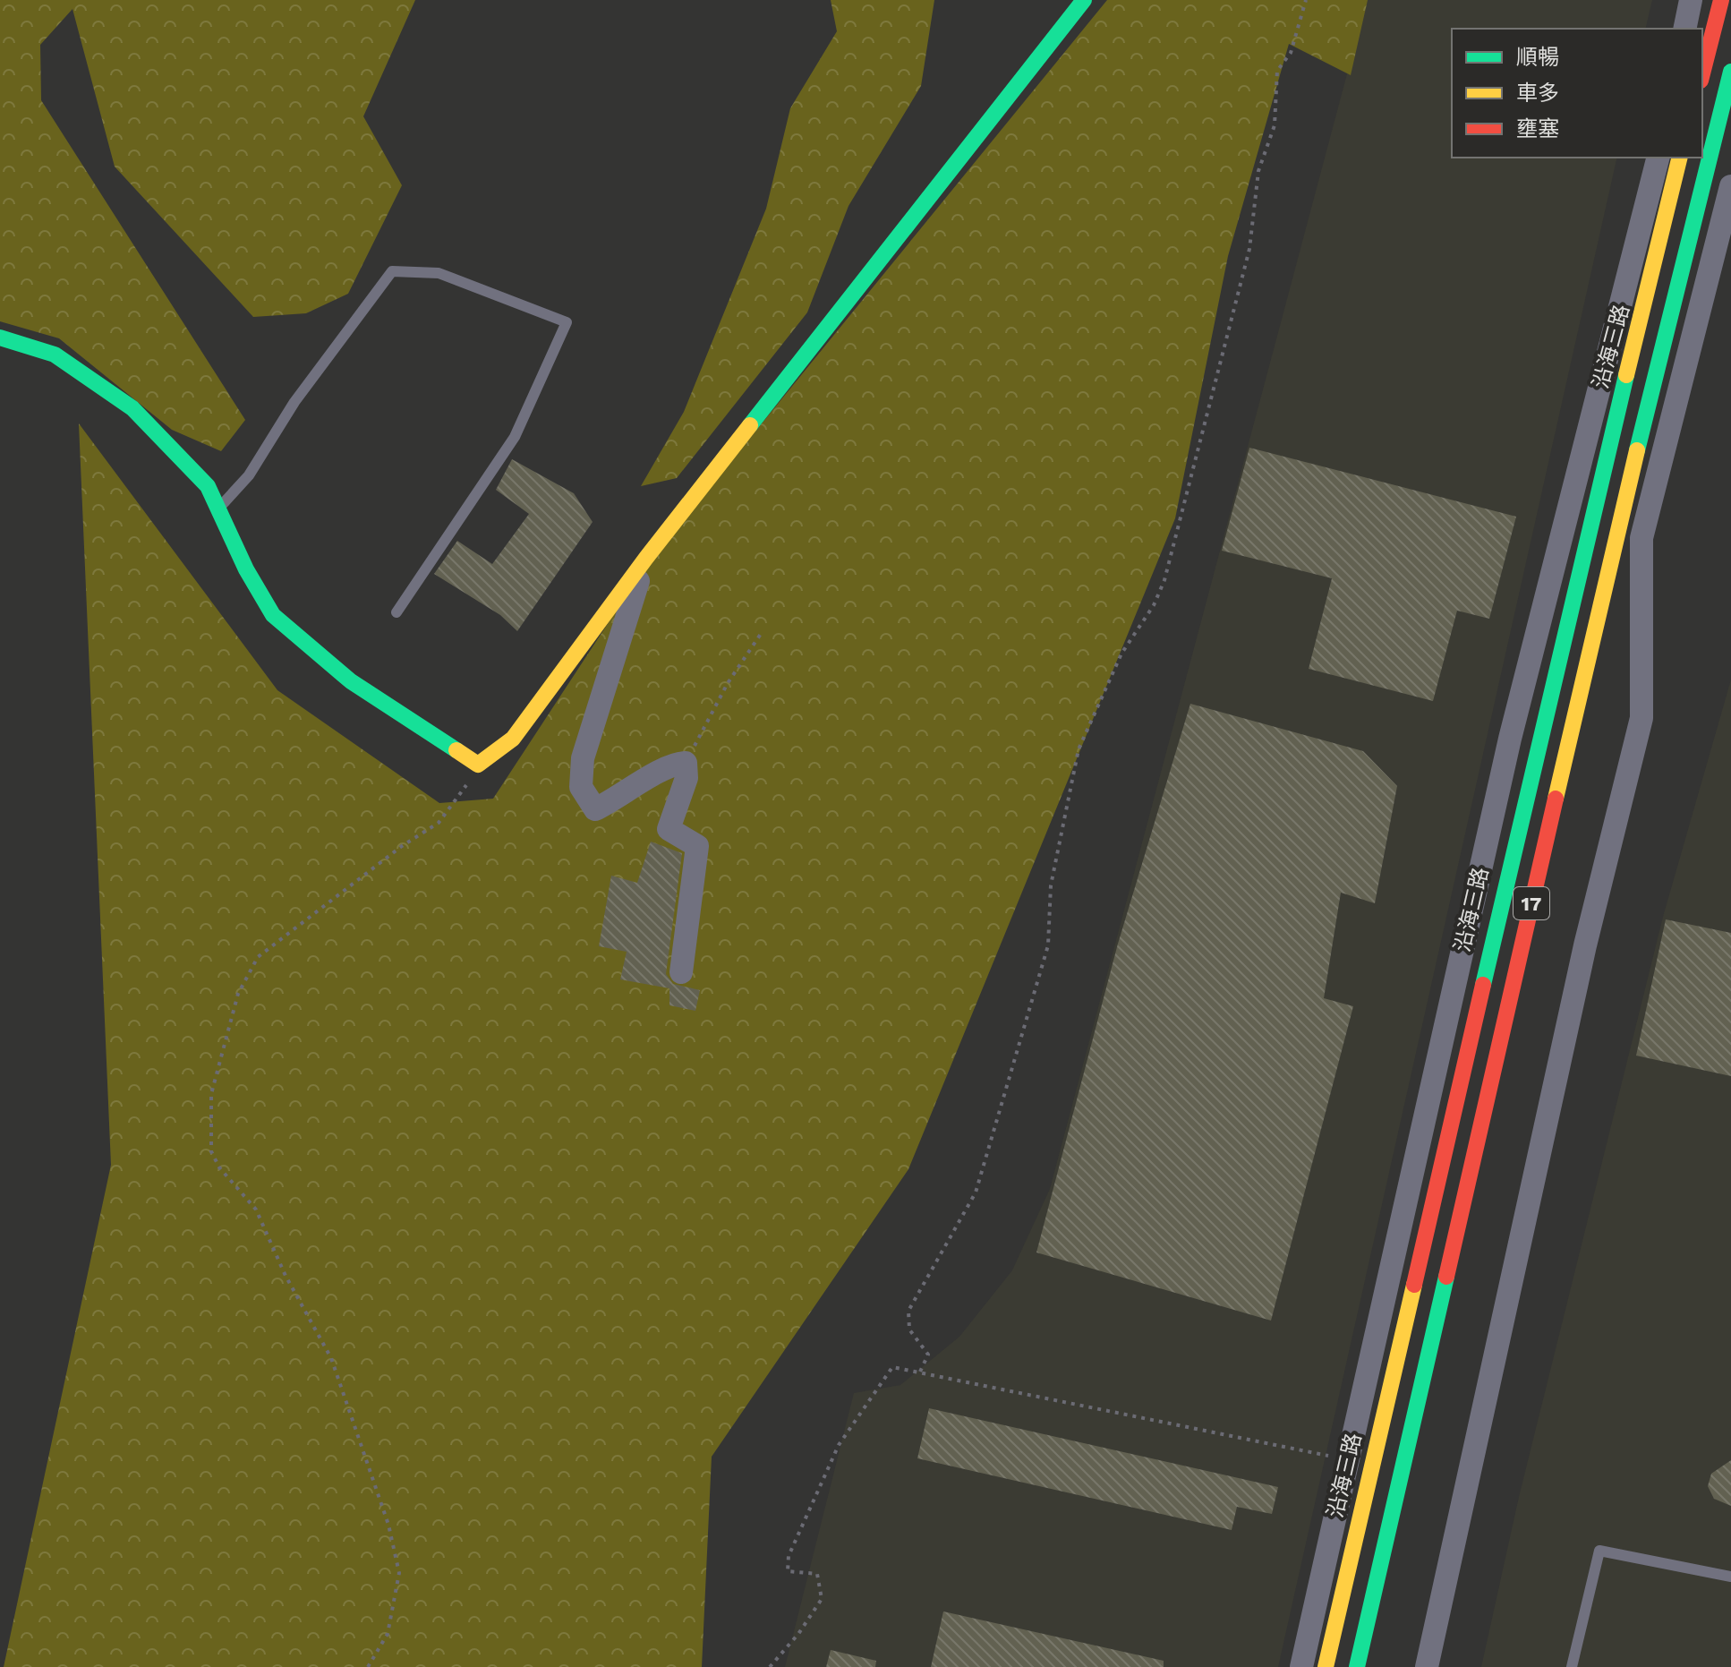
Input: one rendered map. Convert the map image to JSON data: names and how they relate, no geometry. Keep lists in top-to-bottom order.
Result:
{
  "streets": {
    "main road": ["沿海三路", "17"]
  },
  "legend": ["順暢", "車多", "壅塞"]
}
